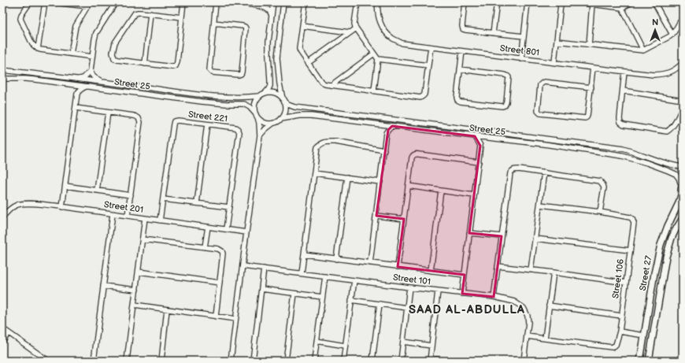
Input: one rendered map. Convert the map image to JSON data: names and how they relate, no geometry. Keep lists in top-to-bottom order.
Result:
{
  "streets": {
    "main road": ["Street 27"],
    "street": [
      "Street 801",
      "Street 25",
      "Street 221",
      "Street 201",
      "Street 106",
      "Street 101"
    ]
  },
  "crossings": [
    ["Street 25", "Street 27"],
    ["Street 221", "Street 201"],
    ["Street 106", "Street 101"]
  ],
  "districts": ["SAAD AL-ABDULLA"],
  "north": "top"
}
